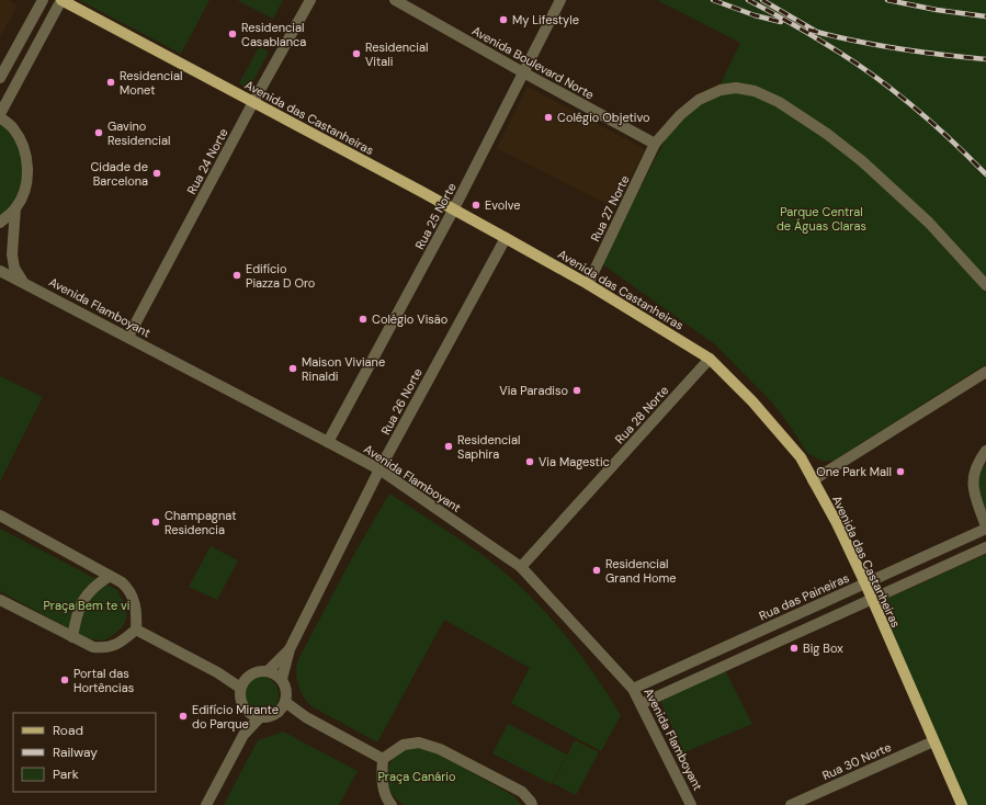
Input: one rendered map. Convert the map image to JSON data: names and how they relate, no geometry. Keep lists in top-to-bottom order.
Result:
{
  "streets": {
    "main road": ["Avenida das Castanheiras"],
    "street": [
      "Avenida Boulevard Norte",
      "Rua 24 Norte",
      "Rua 27 Norte",
      "Rua 25 Norte",
      "Avenida Flamboyant",
      "Rua 26 Norte",
      "Rua 28 Norte",
      "Rua das Paineiras",
      "Rua 30 Norte"
    ]
  },
  "crossings": [
    ["Avenida Boulevard Norte", "Rua 27 Norte"],
    ["Avenida Boulevard Norte", "Rua 25 Norte"],
    ["Avenida das Castanheiras", "Rua 24 Norte"],
    ["Avenida das Castanheiras", "Rua 27 Norte"],
    ["Avenida das Castanheiras", "Rua 25 Norte"],
    ["Avenida das Castanheiras", "Rua 26 Norte"],
    ["Avenida das Castanheiras", "Rua 28 Norte"],
    ["Avenida das Castanheiras", "Rua das Paineiras"],
    ["Avenida das Castanheiras", "Rua 30 Norte"],
    ["Rua 24 Norte", "Avenida Flamboyant"],
    ["Rua 25 Norte", "Avenida Flamboyant"],
    ["Avenida Flamboyant", "Rua 26 Norte"],
    ["Avenida Flamboyant", "Rua 28 Norte"],
    ["Avenida Flamboyant", "Rua das Paineiras"]
  ],
  "parks": ["Parque Central de Águas Claras", "Praça Bem te vi", "Praça Canário"],
  "places": [
    "My Lifestyle",
    "Residencial Casablanca",
    "Residencial Vitali",
    "Residencial Monet",
    "Colégio Objetivo",
    "Gavino Residencial",
    "Cidade de Barcelona",
    "Evolve",
    "Edifício Piazza D Oro",
    "Colégio Visão",
    "Maison Viviane Rinaldi",
    "Via Paradiso",
    "Residencial Saphira",
    "Via Magestic",
    "One Park Mall",
    "Champagnat Residencia",
    "Residencial Grand Home",
    "Big Box",
    "Portal das Hortências",
    "Edifício Mirante do Parque"
  ],
  "legend": ["Road", "Railway", "Park"]
}
